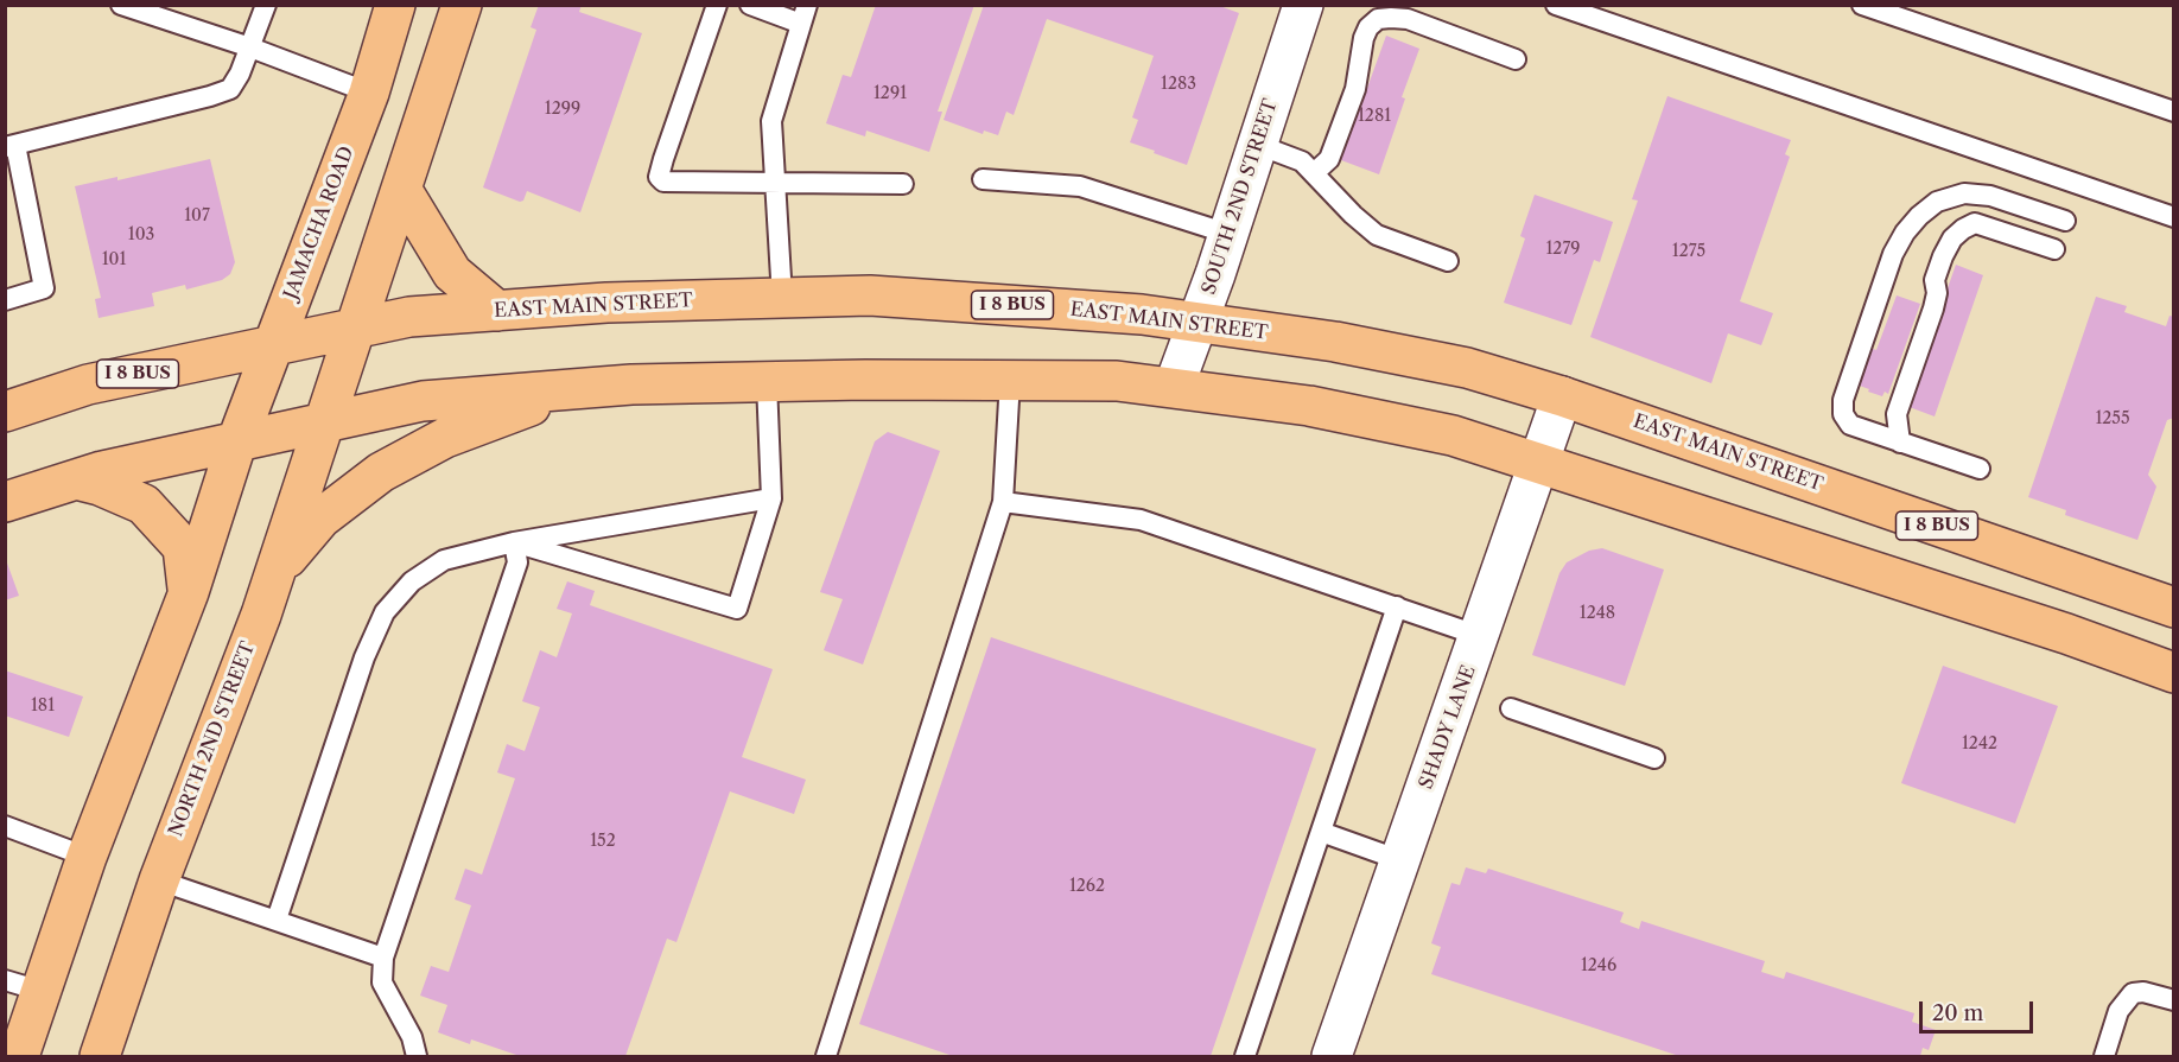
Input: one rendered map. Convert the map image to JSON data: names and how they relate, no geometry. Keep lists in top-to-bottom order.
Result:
{
  "streets": {
    "main road": [
      "JAMACHA ROAD",
      "I 8 BUS",
      "EAST MAIN STREET",
      "NORTH 2ND STREET"
    ],
    "street": ["SOUTH 2ND STREET", "SHADY LANE"]
  },
  "crossings": [
    ["SOUTH 2ND STREET", "EAST MAIN STREET"],
    ["JAMACHA ROAD", "EAST MAIN STREET"],
    ["EAST MAIN STREET", "SHADY LANE"]
  ],
  "house_numbers": [
    "1283",
    "1291",
    "1299",
    "1281",
    "107",
    "103",
    "1279",
    "1275",
    "101",
    "1255",
    "1248",
    "181",
    "1242",
    "152",
    "1262",
    "1246"
  ],
  "scale_bar": "20 m"
}
